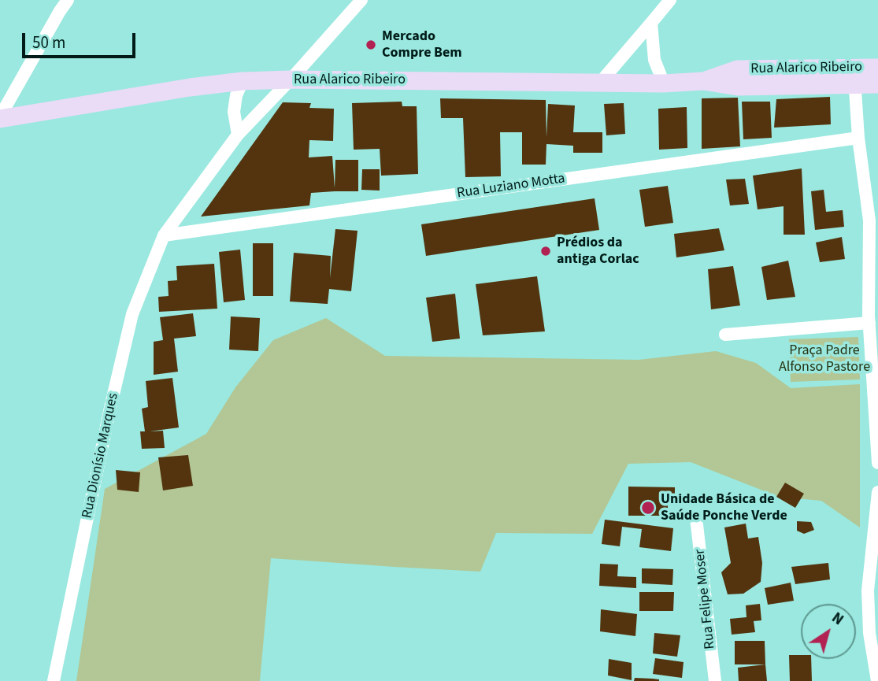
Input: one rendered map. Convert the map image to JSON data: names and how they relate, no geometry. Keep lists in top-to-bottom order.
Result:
{
  "streets": {
    "main road": ["Rua Alarico Ribeiro"],
    "street": ["Rua Luziano Motta", "Rua Dionísio Marques", "Rua Felipe Moser"]
  },
  "crossings": [
    ["Rua Alarico Ribeiro", "Rua Dionísio Marques"],
    ["Rua Luziano Motta", "Rua Dionísio Marques"]
  ],
  "parks": ["Praça Padre Alfonso Pastore"],
  "places": ["Mercado Compre Bem", "Prédios da antiga Corlac", "Unidade Básica de Saúde Ponche Verde"],
  "scale_bar": "50 m",
  "north": "top right"
}
